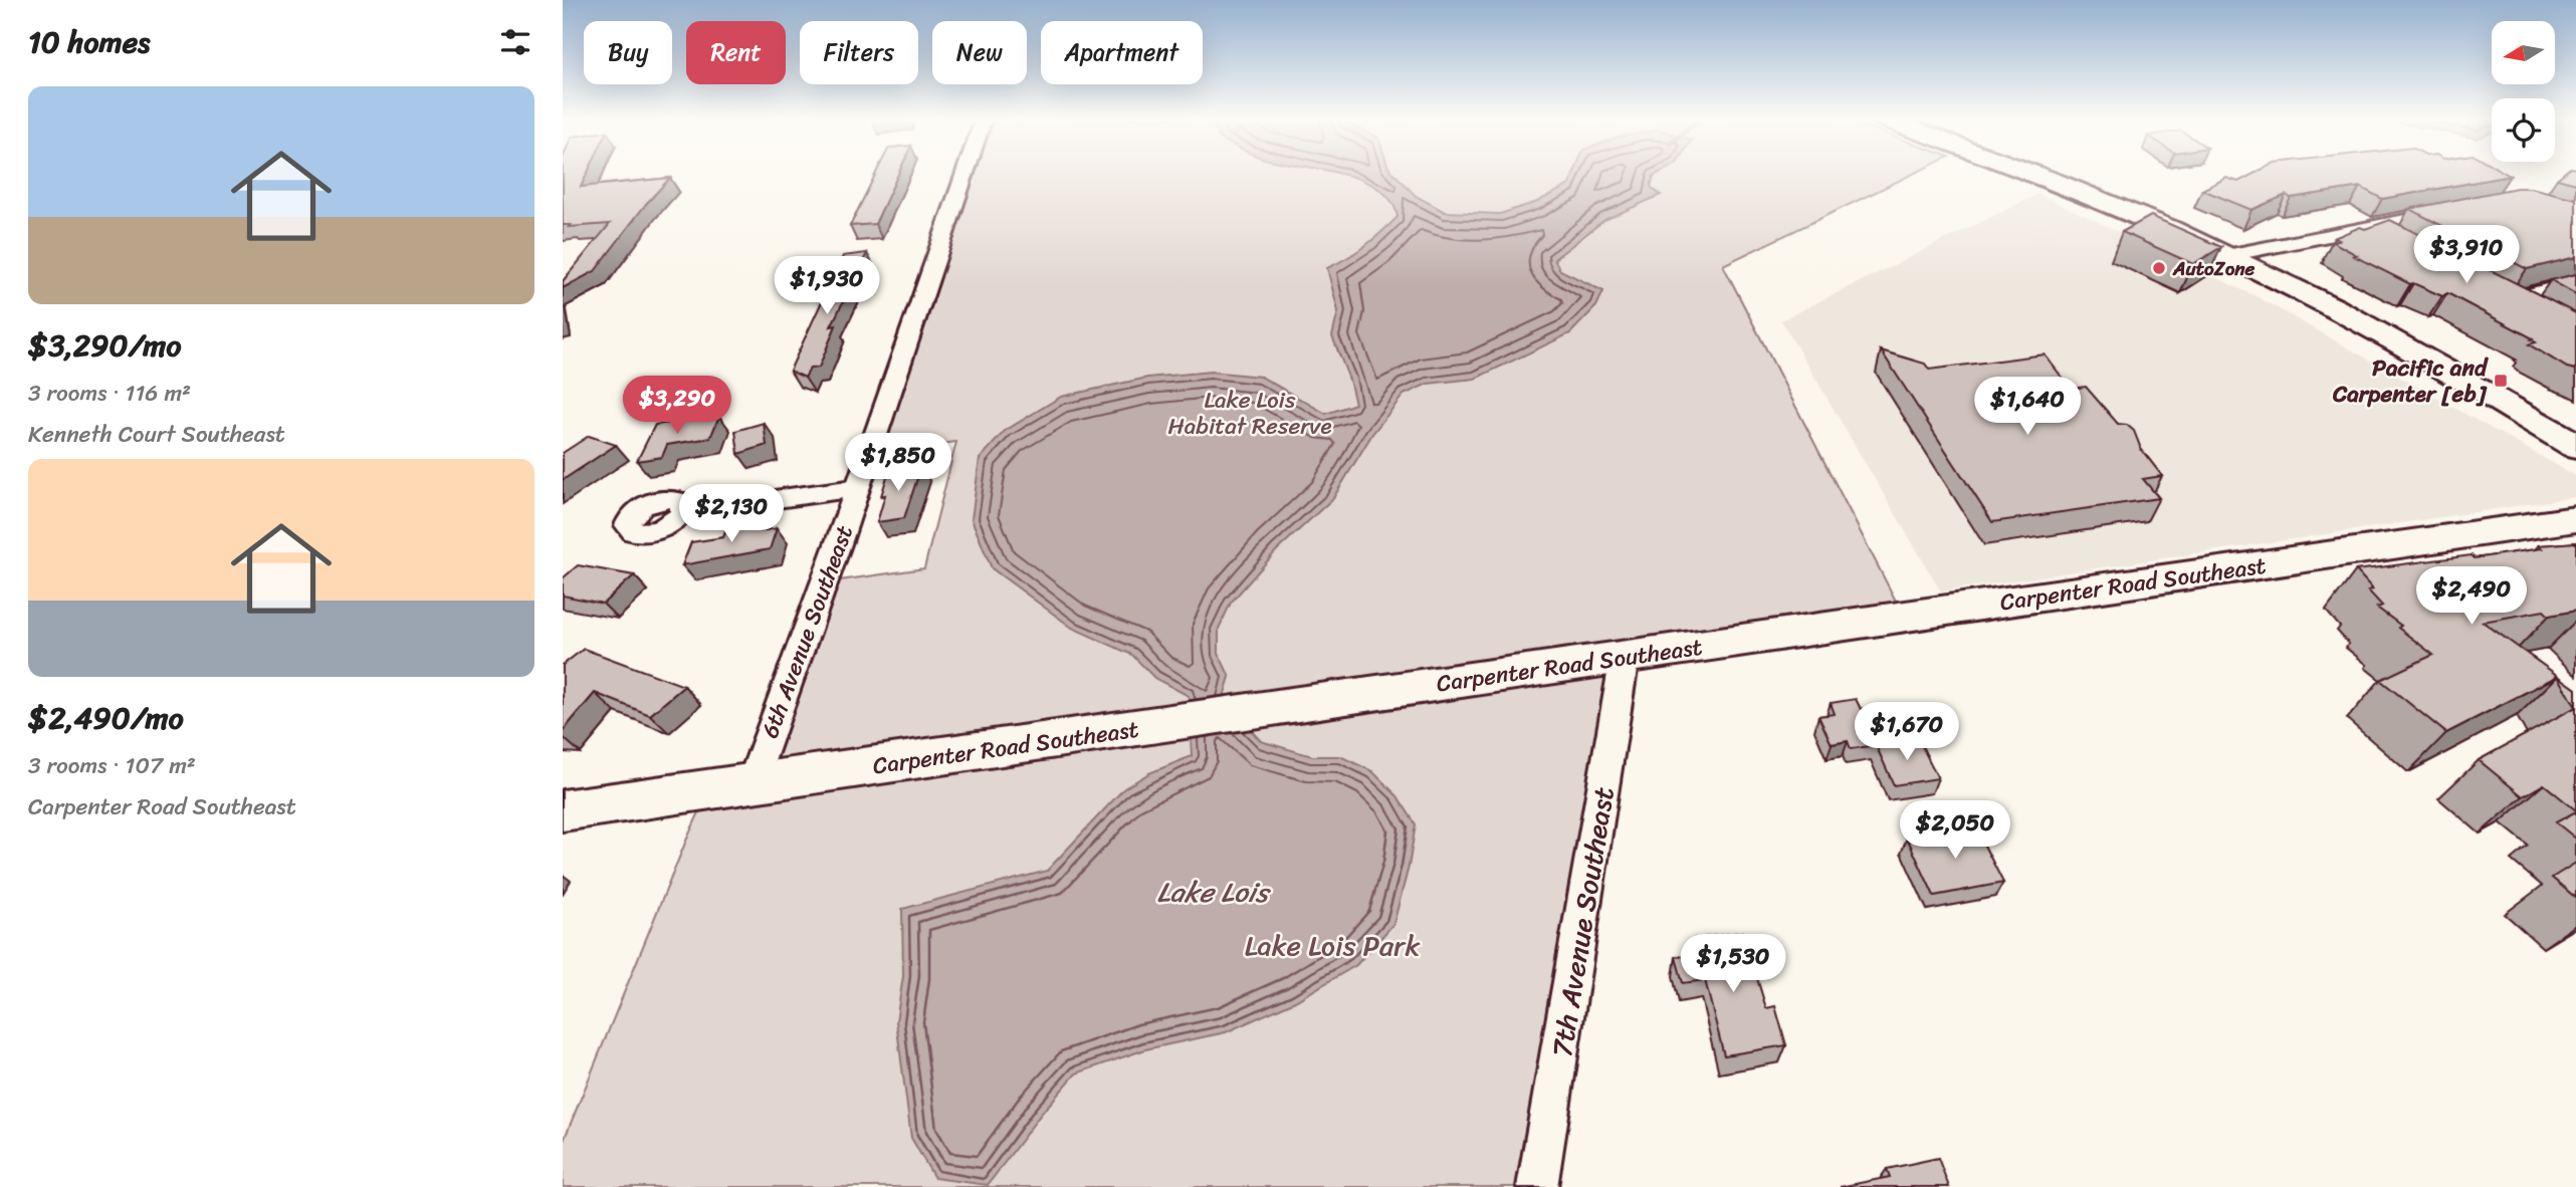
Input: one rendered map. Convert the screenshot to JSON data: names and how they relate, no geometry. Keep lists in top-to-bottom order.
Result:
{
  "streets": {
    "main road": ["Carpenter Road Southeast"],
    "street": ["6th Avenue Southeast", "7th Avenue Southeast"]
  },
  "crossings": [
    ["Carpenter Road Southeast", "6th Avenue Southeast"],
    ["Carpenter Road Southeast", "7th Avenue Southeast"]
  ],
  "water": ["Lake Lois"],
  "parks": ["Lake Lois Habitat Reserve", "Lake Lois Park"],
  "places": {
    "other": ["AutoZone"],
    "transit": ["Pacific and Carpenter [eb]"]
  },
  "north": "left",
  "page": {
    "heading": "10 homes",
    "chip": [
      "Buy",
      "Rent",
      "Filters",
      "New",
      "Apartment"
    ],
    "list": [
      {
        "name": "$3,290/mo",
        "note": "3 rooms · 116 m² · Kenneth Court Southeast"
      },
      {
        "name": "$2,490/mo",
        "note": "3 rooms · 107 m² · Carpenter Road Southeast"
      }
    ],
    "price": [
      "$3,910",
      "$1,930",
      "$3,290",
      "$1,640",
      "$1,850",
      "$2,130",
      "$2,490",
      "$1,670",
      "$2,050",
      "$1,530"
    ]
  }
}
